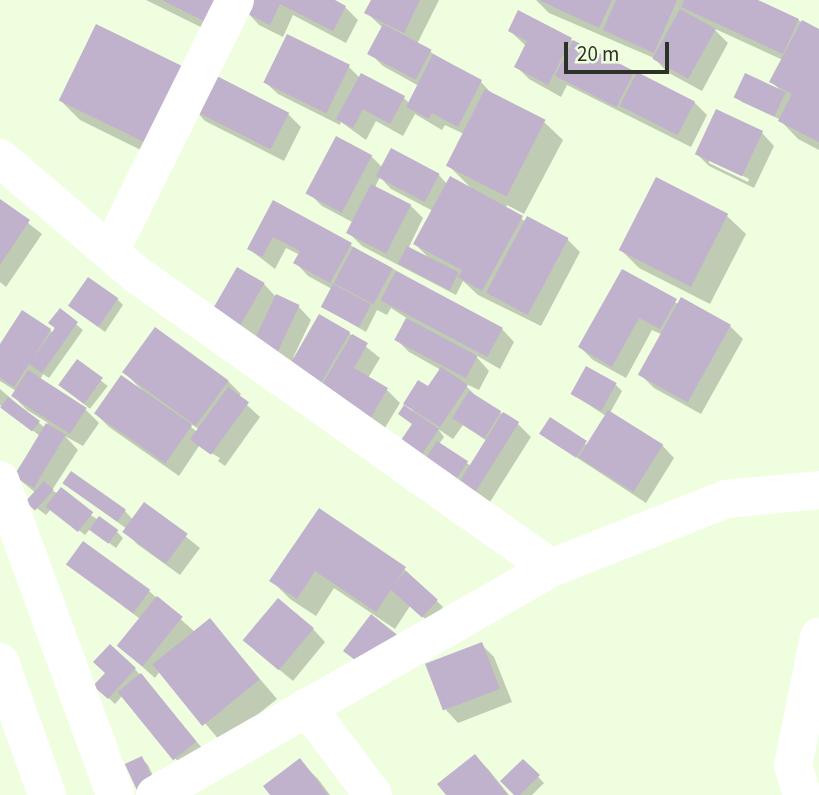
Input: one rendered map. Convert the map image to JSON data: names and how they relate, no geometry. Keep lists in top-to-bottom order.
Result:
{
  "scale_bar": "20 m"
}
